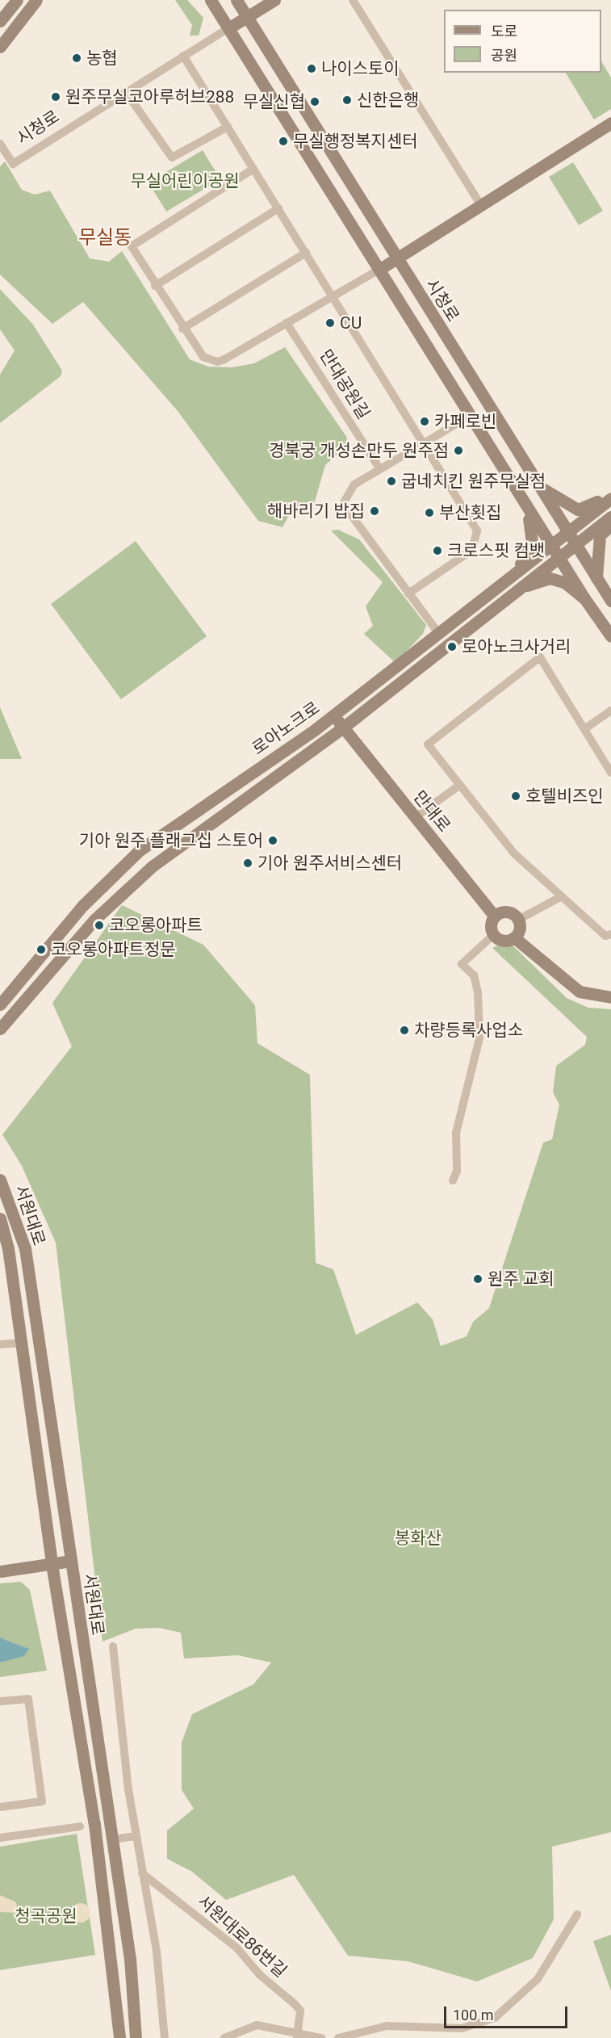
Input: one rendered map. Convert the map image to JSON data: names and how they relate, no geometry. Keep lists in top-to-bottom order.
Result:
{
  "streets": {
    "street": [
      "시청로",
      "만대공원길",
      "로아노크로",
      "만대로",
      "서원대로",
      "서원대로86번길"
    ]
  },
  "crossings": [
    ["시청로", "로아노크로"],
    ["로아노크로", "만대로"]
  ],
  "districts": ["무실동"],
  "parks": ["무실어린이공원", "봉화산", "청곡공원"],
  "places": [
    "농협",
    "나이스토이",
    "원주무실코아루허브288",
    "신한은행",
    "무실신협",
    "무실행정복지센터",
    "CU",
    "카페로빈",
    "경북궁 개성손만두 원주점",
    "굽네치킨 원주무실점",
    "해바리기 밥집",
    "부산횟집",
    "크로스핏 컴뱃",
    "로아노크사거리",
    "호텔비즈인",
    "기아 원주 플래그십 스토어",
    "기아 원주서비스센터",
    "코오롱아파트",
    "코오롱아파트정문",
    "차량등록사업소",
    "원주 교회"
  ],
  "legend": ["도로", "공원"],
  "scale_bar": "100 m"
}
